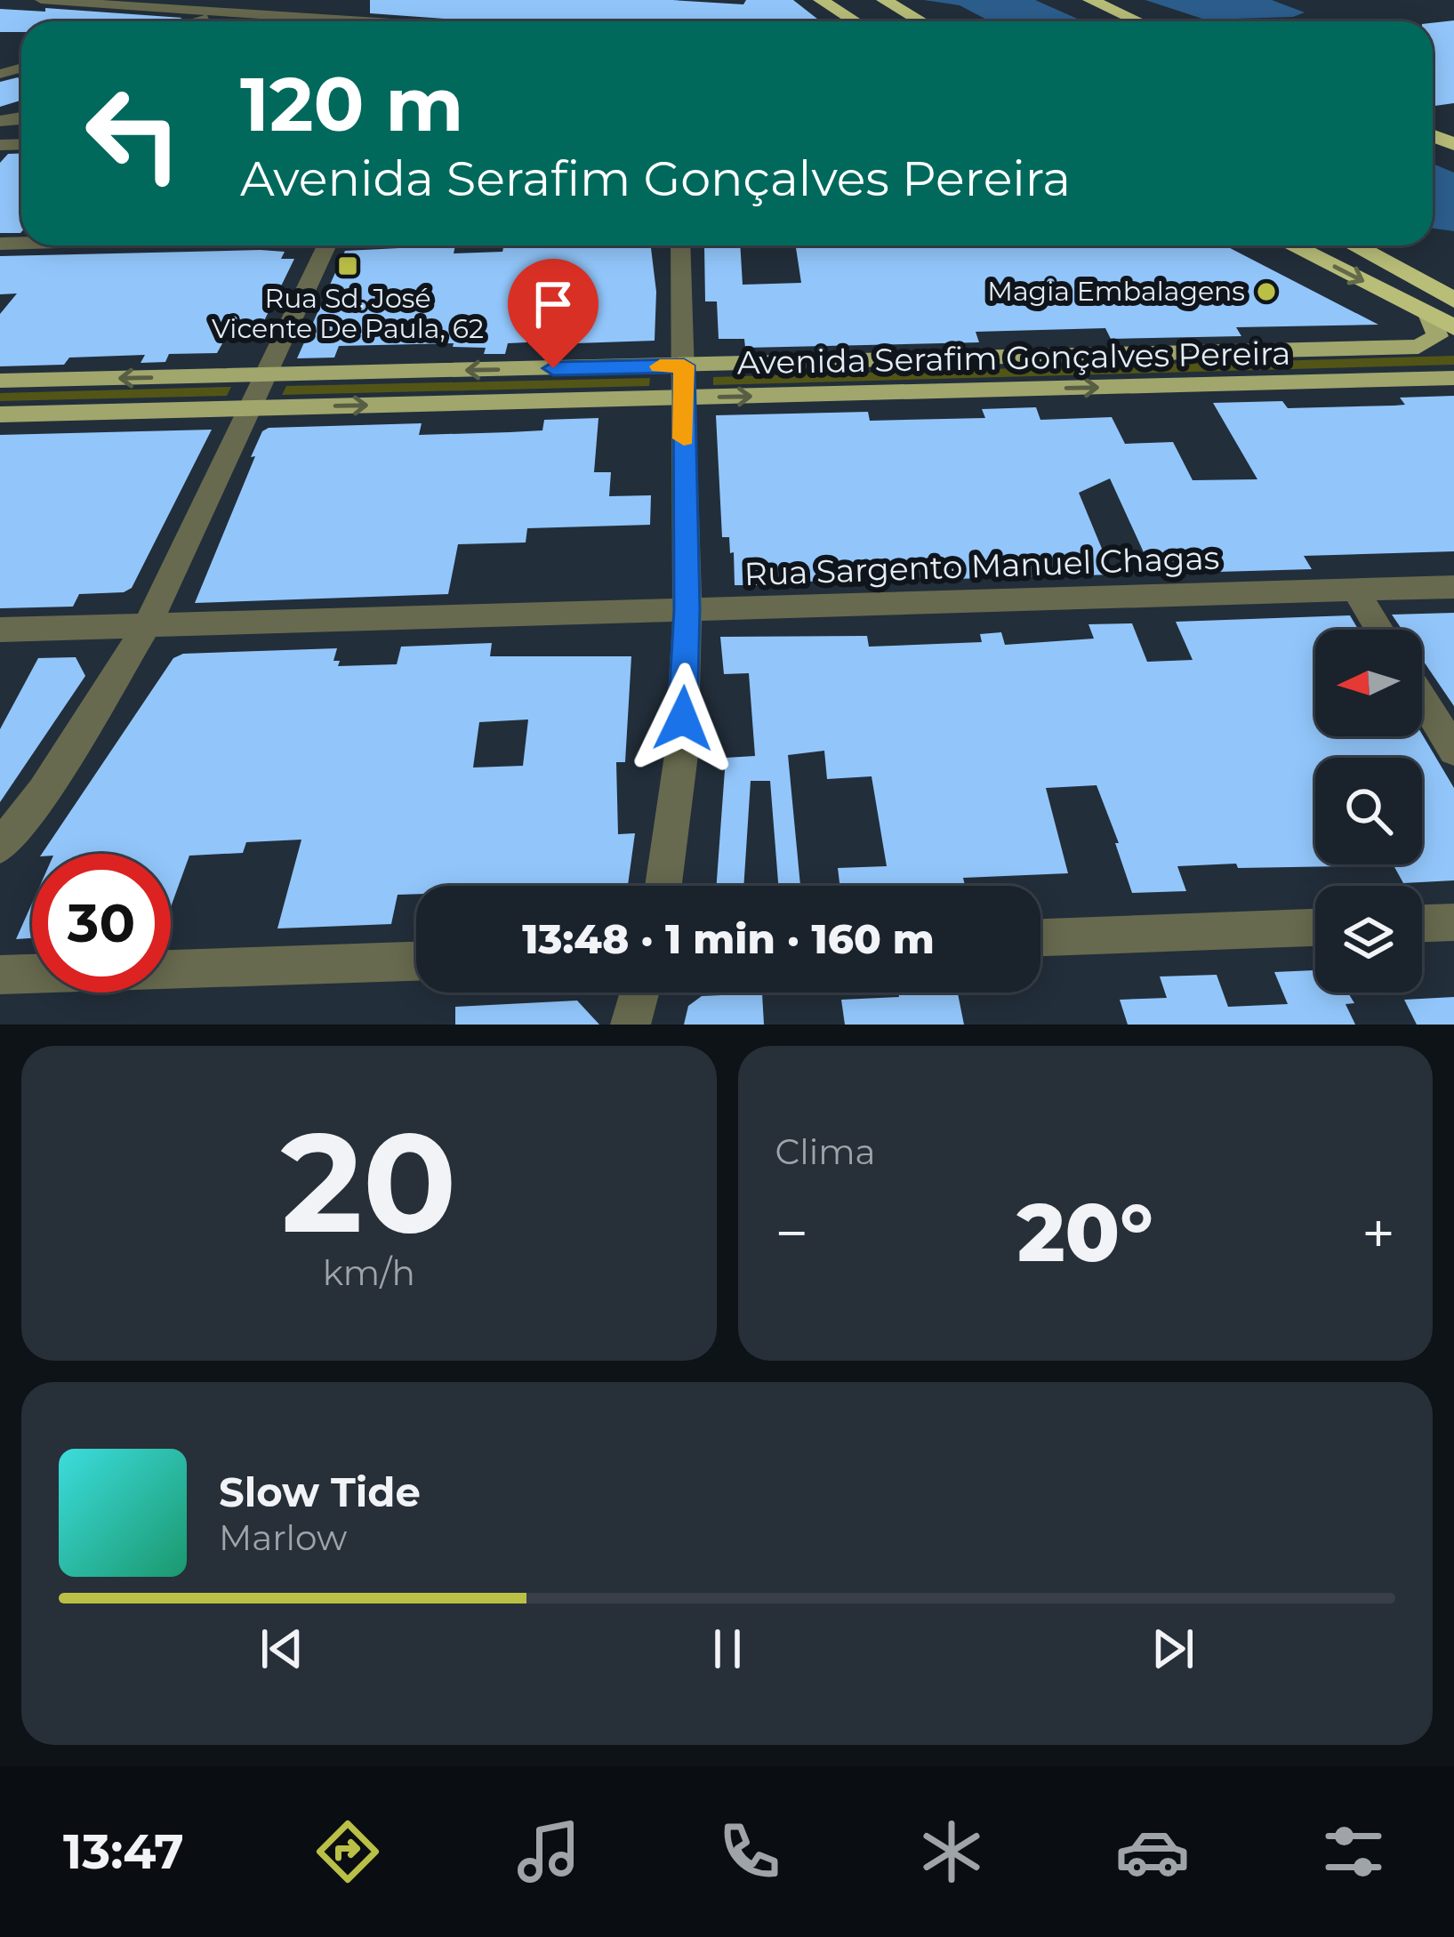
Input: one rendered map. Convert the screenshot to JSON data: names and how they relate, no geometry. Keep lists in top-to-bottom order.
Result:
{
  "streets": {
    "main road": ["Avenida Serafim Gonçalves Pereira"],
    "street": ["Rua Sargento Manuel Chagas"]
  },
  "places": {
    "transit": ["Rua Sd. José Vicente De Paula, 62"],
    "other": ["Magia Embalagens"]
  },
  "north": "left",
  "page": {
    "turn": ["120 m", "Avenida Serafim Gonçalves Pereira"],
    "limit": "30",
    "trip": "13:48 · 1 min · 160 m",
    "tile": [
      ["20", "km/h"],
      "Clima"
    ],
    "heat": ["−", "20°", "+"],
    "song": ["Slow Tide", "Marlow"],
    "tabs": "13:47"
  }
}
